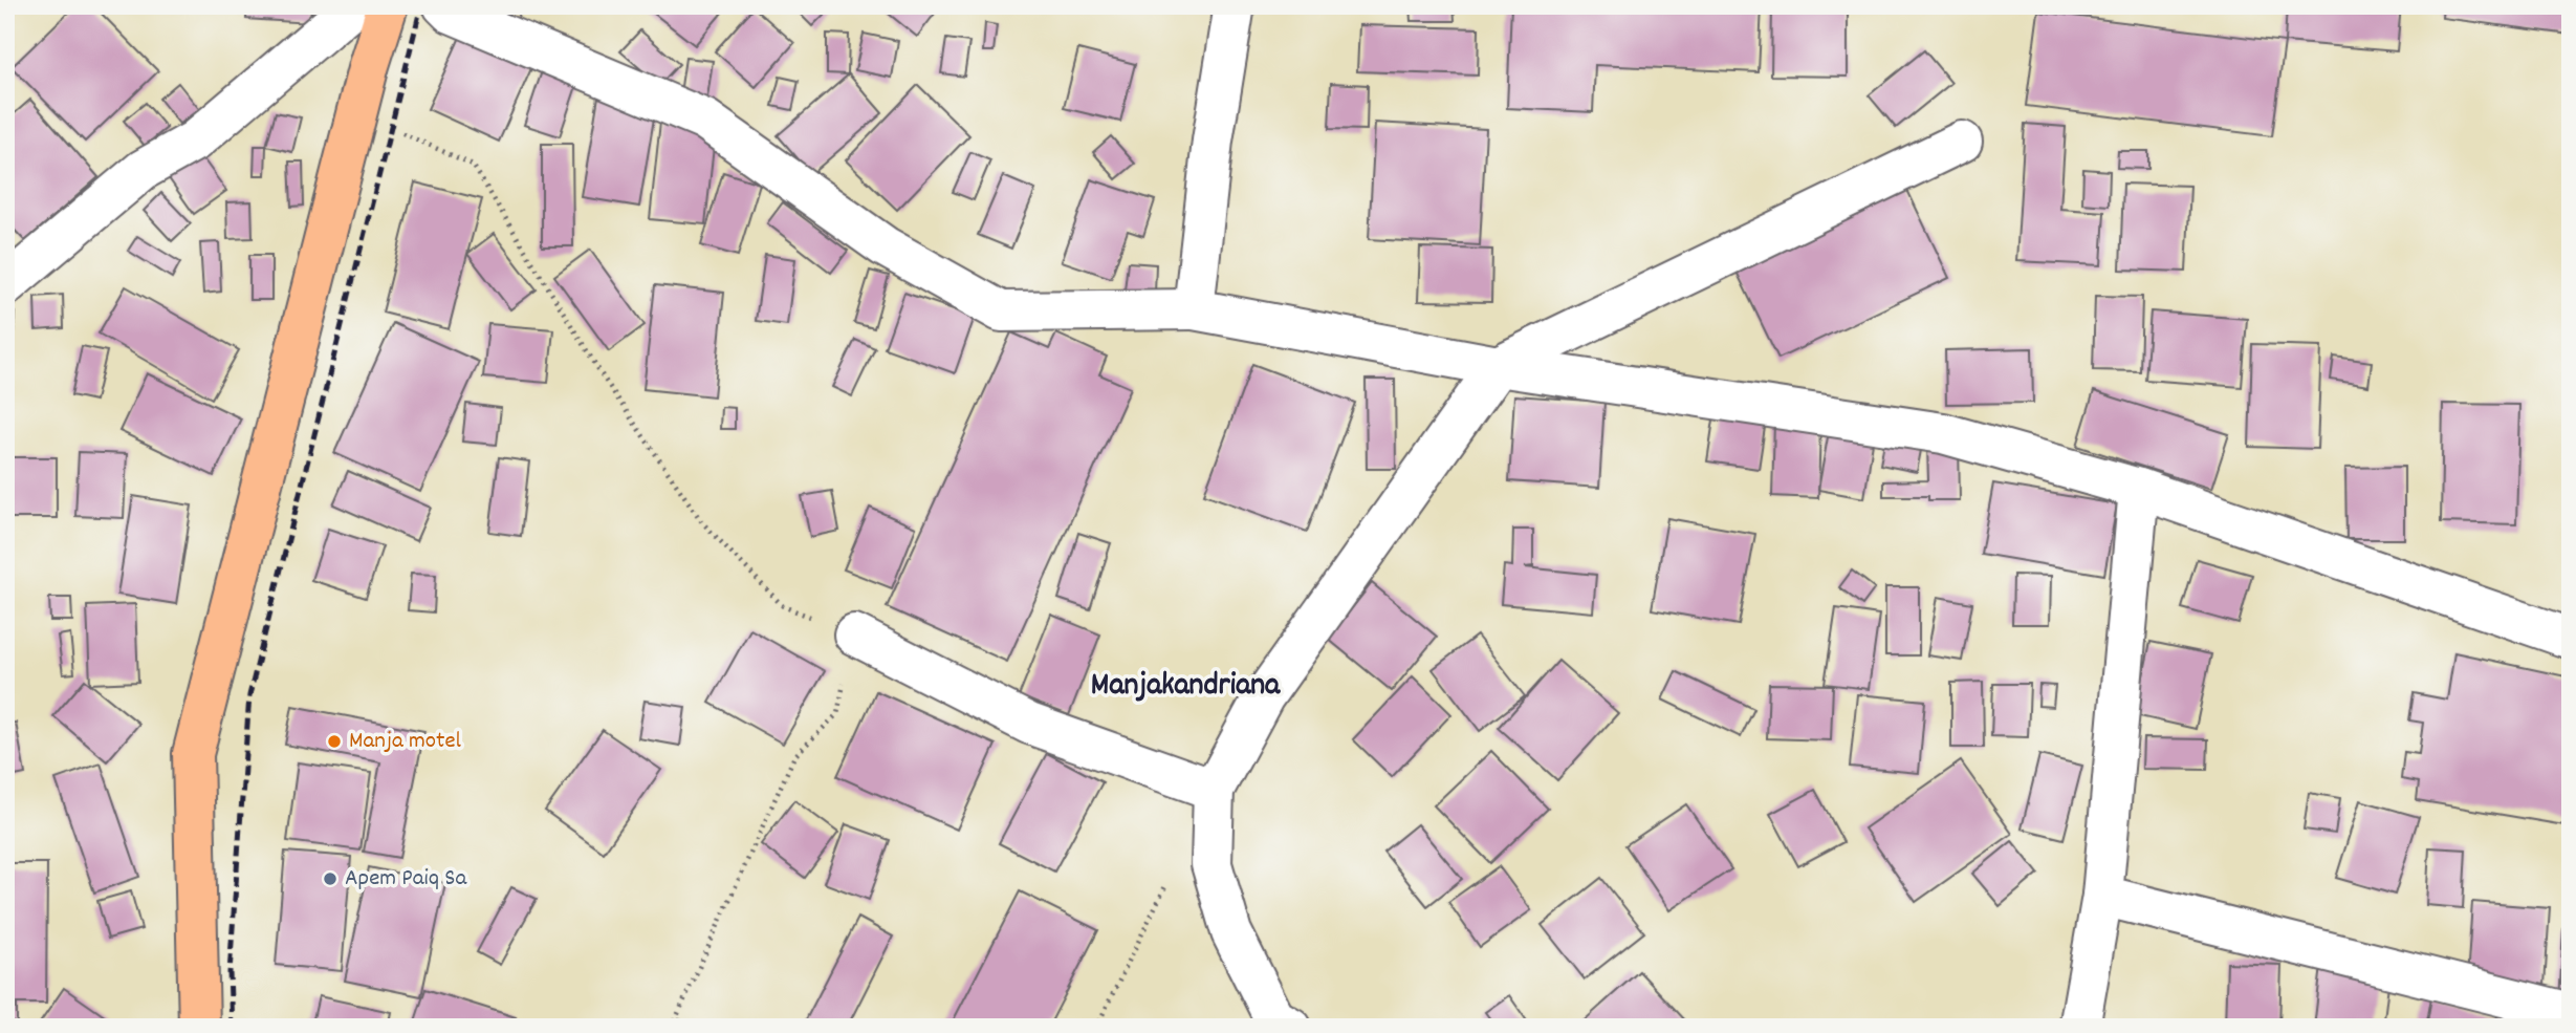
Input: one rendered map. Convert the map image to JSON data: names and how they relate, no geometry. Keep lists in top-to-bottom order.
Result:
{
  "districts": ["Manjakandriana"],
  "places": ["Manja motel", "Apem Paiq Sa"]
}
